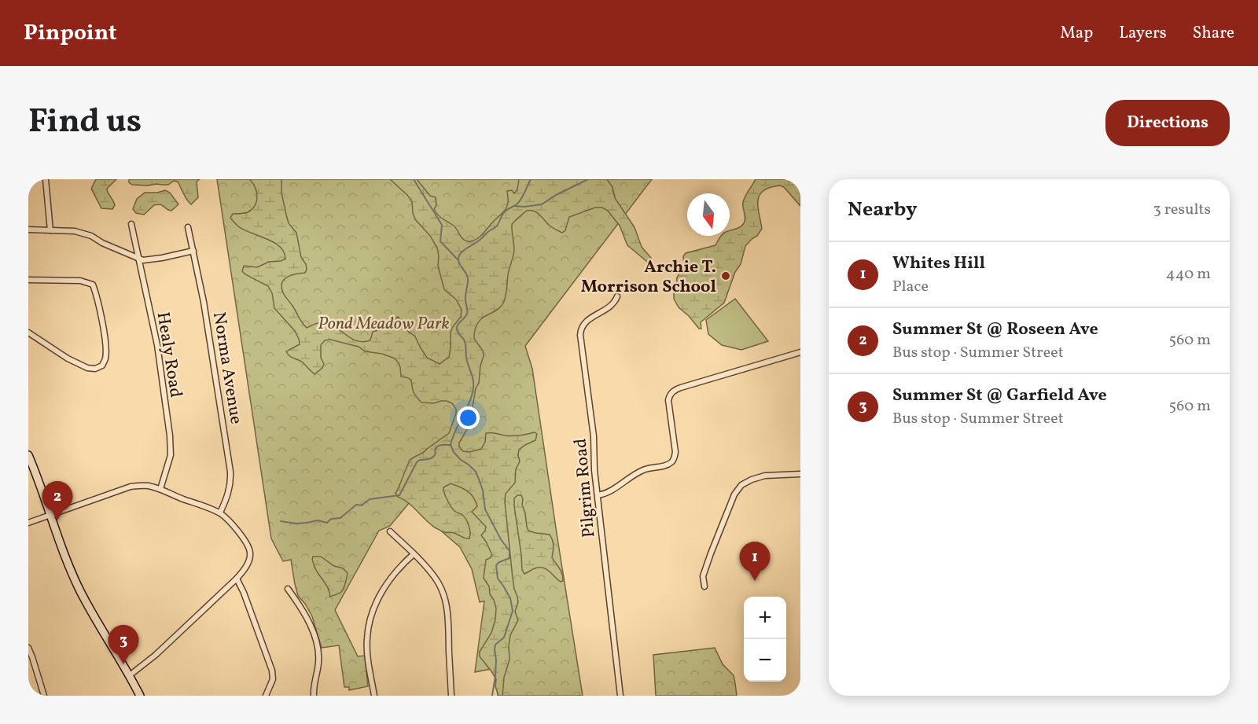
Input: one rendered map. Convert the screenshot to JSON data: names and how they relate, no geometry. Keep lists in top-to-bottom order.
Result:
{
  "streets": {
    "street": ["Healy Road", "Norma Avenue", "Pilgrim Road"]
  },
  "parks": ["Pond Meadow Park"],
  "places": ["Archie T. Morrison School"],
  "north": "bottom",
  "page": {
    "header": "Pinpoint",
    "nav": ["Map", "Layers", "Share"],
    "title": "Find us",
    "buttons": "Directions",
    "heading": ["Nearby", "3 results"],
    "list": [
      {
        "mark": "1",
        "name": "Whites Hill",
        "note": "Place",
        "value": "440 m"
      },
      {
        "mark": "2",
        "name": "Summer St @ Roseen Ave",
        "note": "Bus stop · Summer Street",
        "value": "560 m"
      },
      {
        "mark": "3",
        "name": "Summer St @ Garfield Ave",
        "note": "Bus stop · Summer Street",
        "value": "560 m"
      }
    ],
    "pins": ["2", "1", "3"],
    "map_buttons": ["+", "−"]
  }
}
